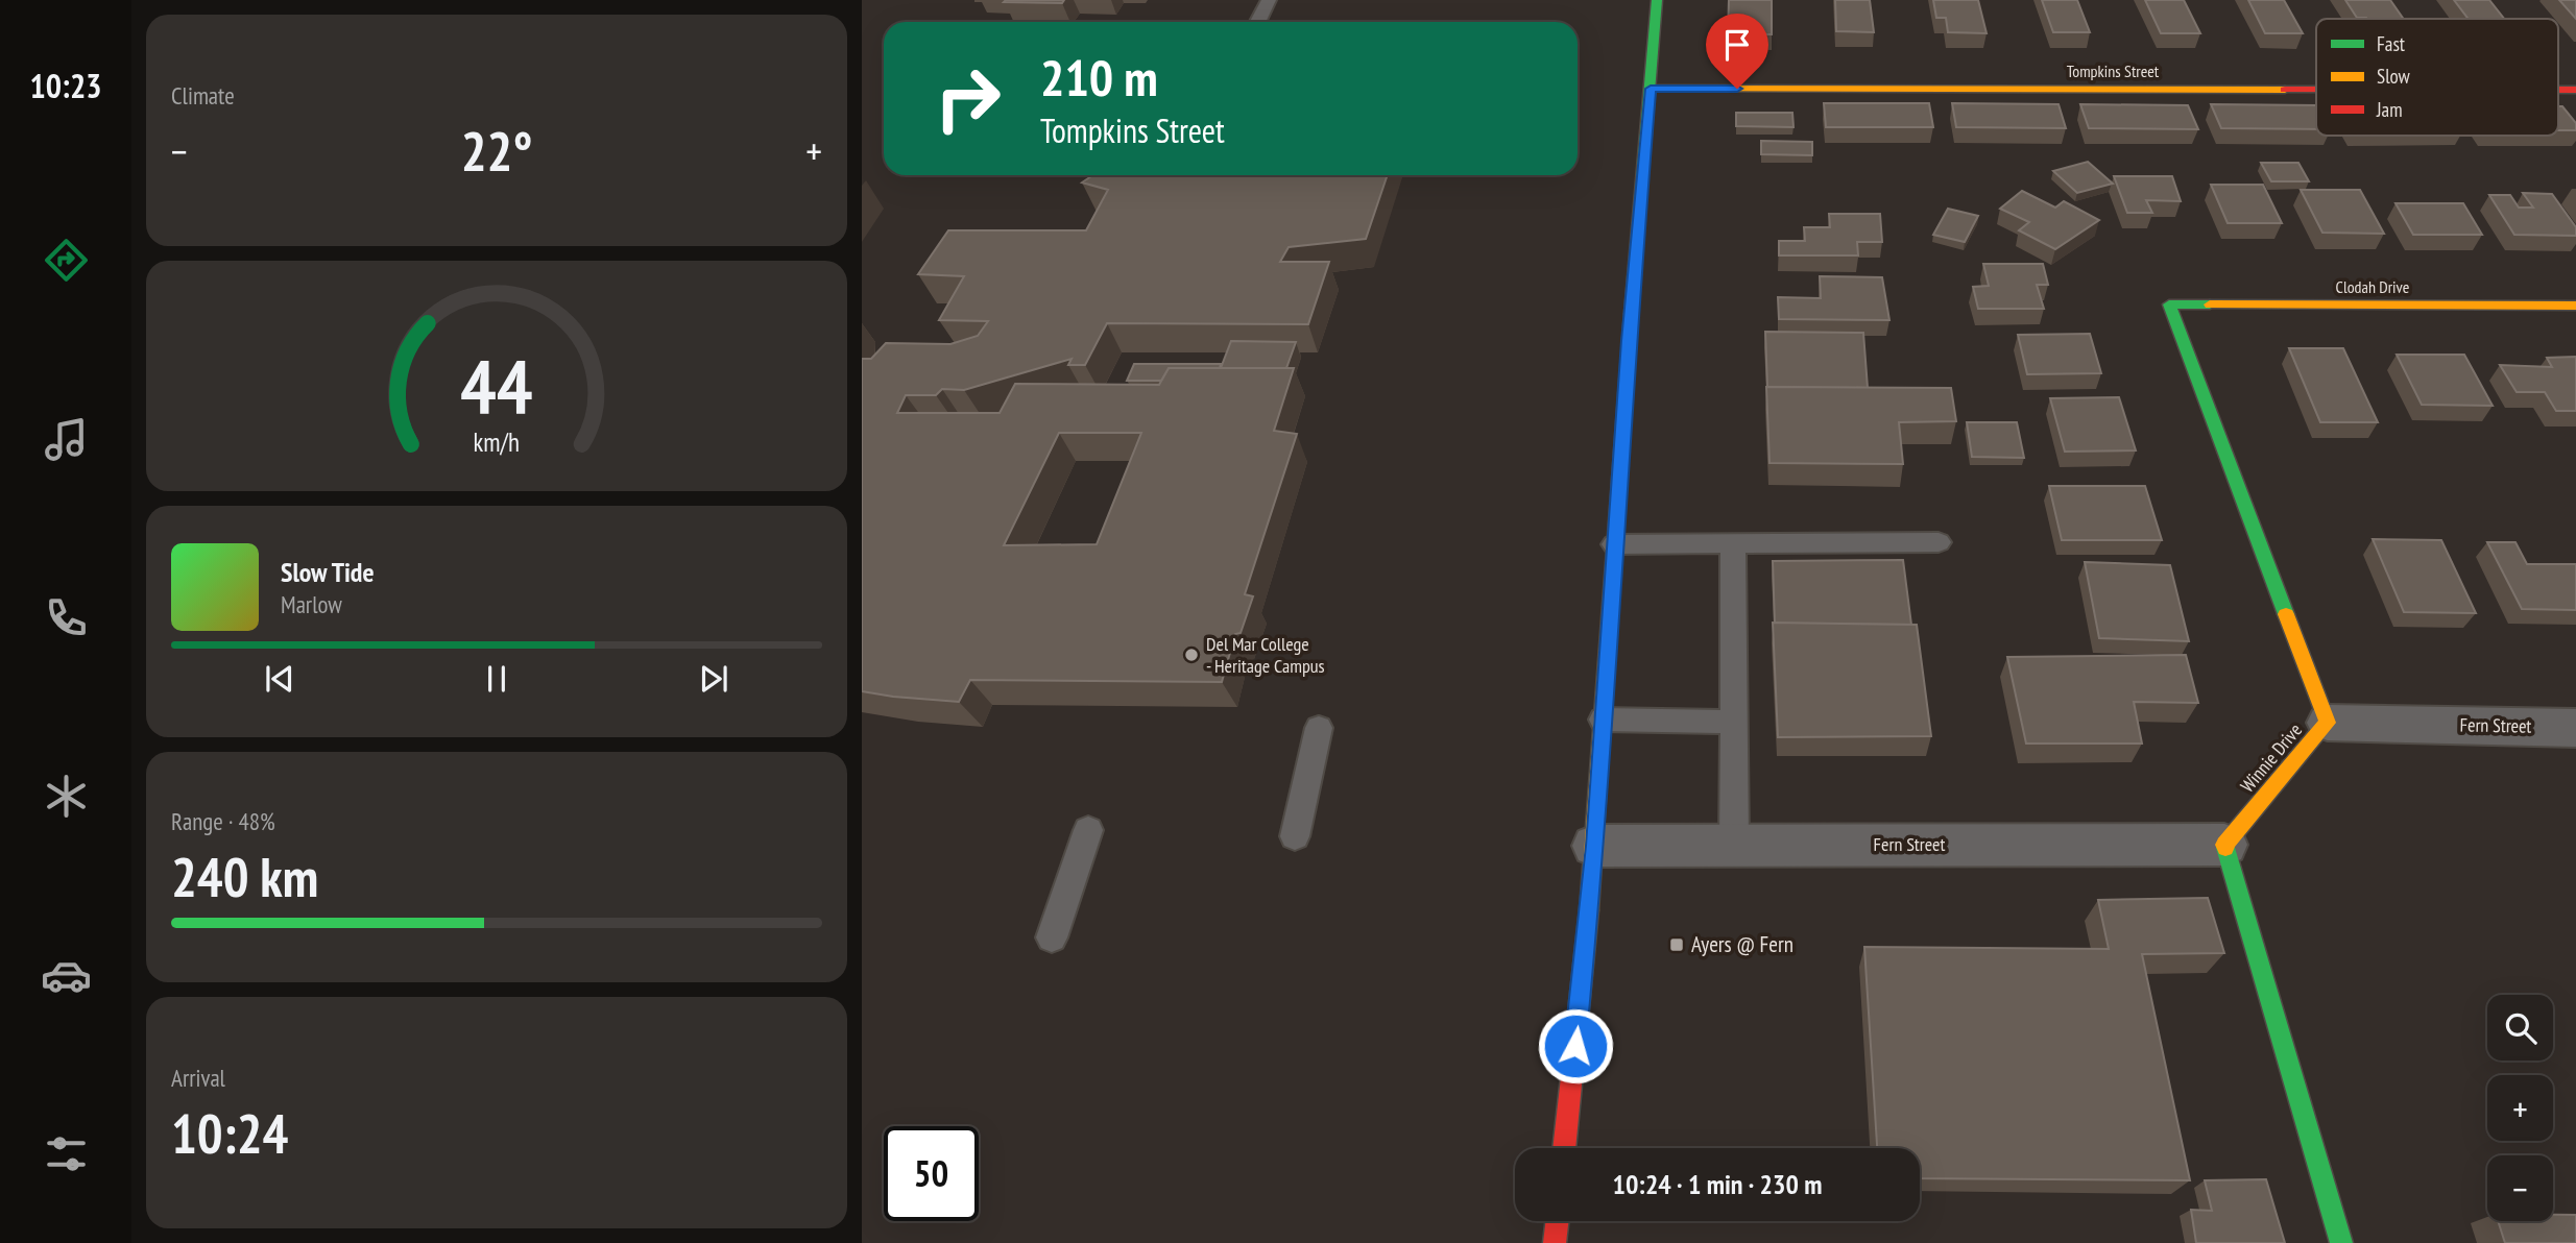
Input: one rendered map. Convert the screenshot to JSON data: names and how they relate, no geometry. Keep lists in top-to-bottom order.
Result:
{
  "streets": {
    "street": [
      "Tompkins Street",
      "Clodah Drive",
      "Fern Street",
      "Winnie Drive"
    ]
  },
  "crossings": [
    ["Clodah Drive", "Winnie Drive"],
    ["Fern Street", "Winnie Drive"]
  ],
  "places": {
    "other": ["Del Mar College - Heritage Campus"],
    "transit": ["Ayers @ Fern"]
  },
  "legend": ["Fast", "Slow", "Jam"],
  "page": {
    "tabs": "10:23",
    "tile": [
      "Climate",
      ["Range · 48%", "240 km"],
      ["Arrival", "10:24"]
    ],
    "turn": ["210 m", "Tompkins Street"],
    "heat": ["−", "22°", "+"],
    "song": ["Slow Tide", "Marlow"],
    "map_buttons": ["+", "−"],
    "limit": "50",
    "trip": "10:24 · 1 min · 230 m",
    "gauge": ["44", "km/h"]
  }
}
